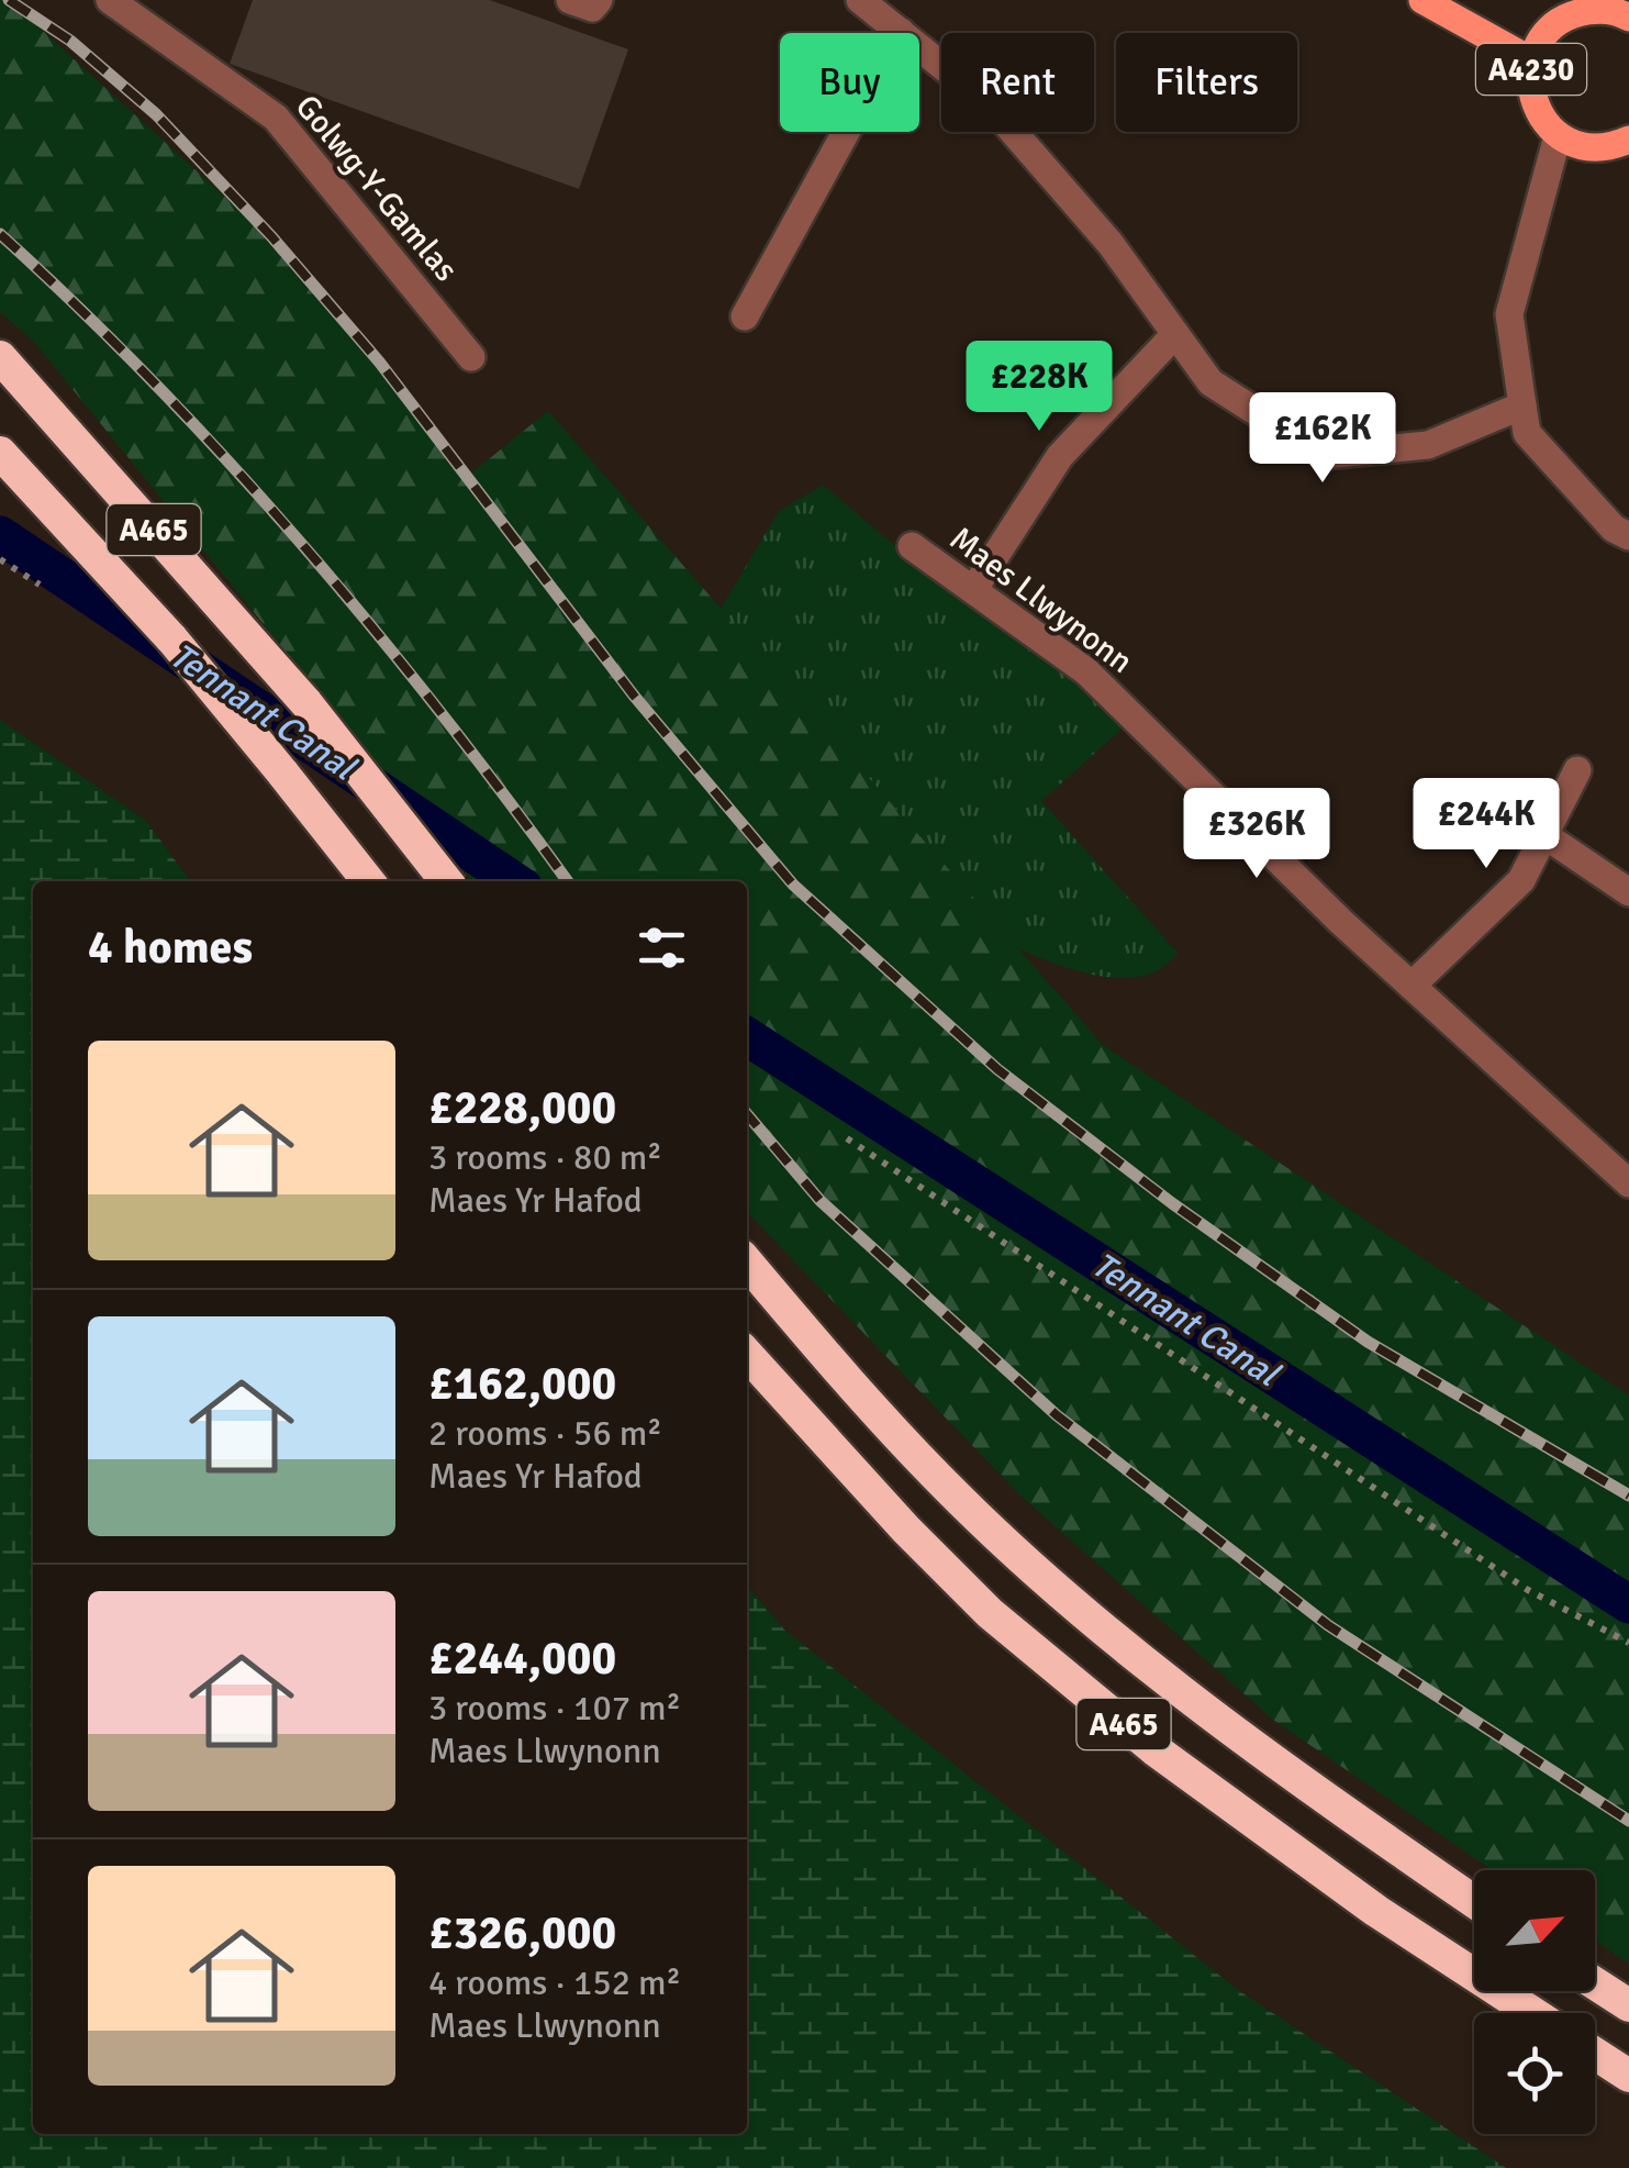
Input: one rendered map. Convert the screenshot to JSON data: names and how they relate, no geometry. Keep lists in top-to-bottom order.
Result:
{
  "streets": {
    "highway": ["A465"],
    "main road": ["A4230"],
    "street": ["Golwg-Y-Gamlas", "Maes Llwynonn"]
  },
  "water": ["Tennant Canal"],
  "north": "top right",
  "page": {
    "chip": ["Buy", "Rent", "Filters"],
    "price": [
      "£228K",
      "£162K",
      "£244K",
      "£326K"
    ],
    "heading": "4 homes",
    "list": [
      {
        "name": "£228,000",
        "note": "3 rooms · 80 m² · Maes Yr Hafod"
      },
      {
        "name": "£162,000",
        "note": "2 rooms · 56 m² · Maes Yr Hafod"
      },
      {
        "name": "£244,000",
        "note": "3 rooms · 107 m² · Maes Llwynonn"
      },
      {
        "name": "£326,000",
        "note": "4 rooms · 152 m² · Maes Llwynonn"
      }
    ]
  }
}
